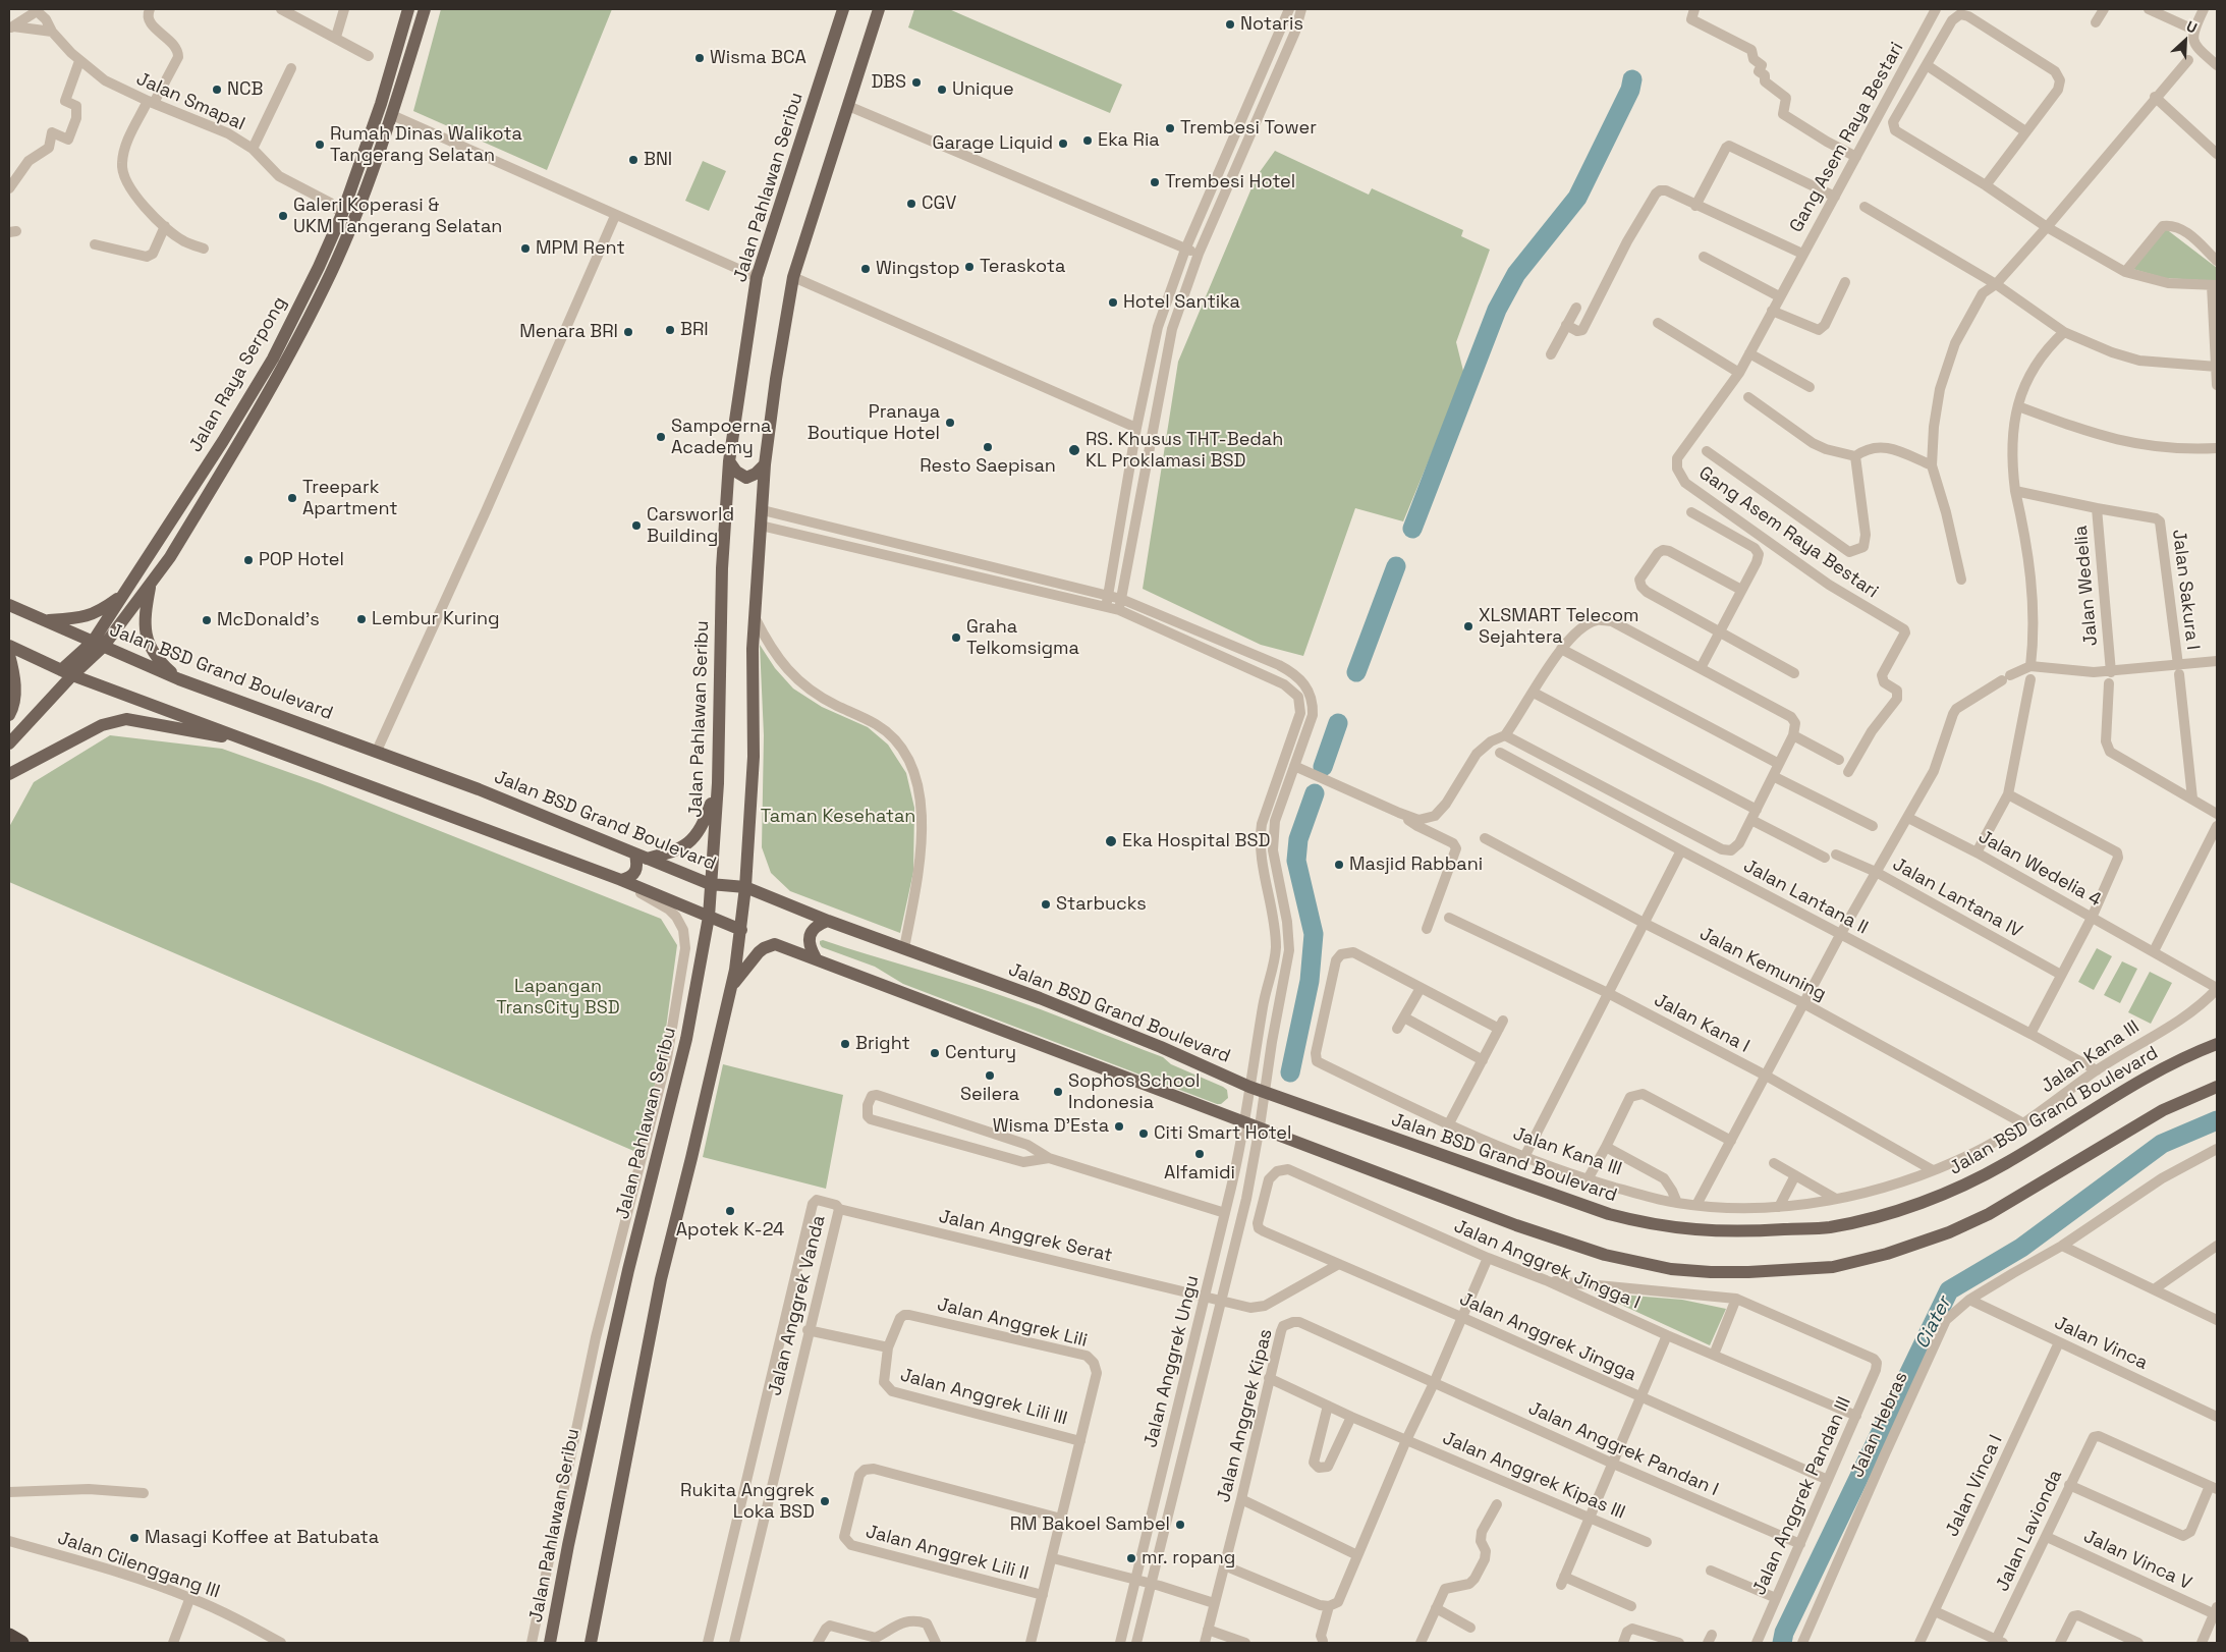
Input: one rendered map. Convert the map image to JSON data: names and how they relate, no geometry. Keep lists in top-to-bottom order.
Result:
{
  "streets": {
    "main road": ["Jalan Pahlawan Seribu", "Jalan Raya Serpong", "Jalan BSD Grand Boulevard"],
    "street": [
      "Jalan Smapal",
      "Gang Asem Raya Bestari",
      "Jalan Wedelia",
      "Jalan Sakura I",
      "Jalan Wedelia 4",
      "Jalan Lantana II",
      "Jalan Lantana IV",
      "Jalan Kemuning",
      "Jalan Kana I",
      "Jalan Kana III",
      "Jalan Anggrek Serat",
      "Jalan Anggrek Jingga I",
      "Jalan Anggrek Vanda",
      "Jalan Anggrek Lili",
      "Jalan Anggrek Jingga",
      "Jalan Vinca",
      "Jalan Anggrek Ungu",
      "Jalan Anggrek Lili III",
      "Jalan Anggrek Kipas",
      "Jalan Hebras",
      "Jalan Anggrek Pandan I",
      "Jalan Anggrek Kipas III",
      "Jalan Vinca I",
      "Jalan Anggrek Pandan III",
      "Jalan Lavionda",
      "Jalan Anggrek Lili II",
      "Jalan Vinca V",
      "Jalan Cilenggang III"
    ]
  },
  "crossings": [
    ["Jalan Smapal", "Jalan Raya Serpong"],
    ["Jalan Pahlawan Seribu", "Jalan BSD Grand Boulevard"],
    ["Jalan Raya Serpong", "Jalan BSD Grand Boulevard"],
    ["Jalan Wedelia", "Jalan Sakura I"],
    ["Jalan BSD Grand Boulevard", "Jalan Anggrek Ungu"],
    ["Jalan Wedelia 4", "Jalan Kana III"],
    ["Jalan Lantana II", "Jalan Kana III"],
    ["Jalan Kemuning", "Jalan Kana III"],
    ["Jalan Kana I", "Jalan Kana III"],
    ["Jalan Anggrek Serat", "Jalan Anggrek Vanda"],
    ["Jalan Anggrek Serat", "Jalan Anggrek Jingga"],
    ["Jalan Anggrek Serat", "Jalan Anggrek Ungu"],
    ["Jalan Anggrek Jingga I", "Jalan Anggrek Jingga"],
    ["Jalan Anggrek Jingga I", "Jalan Anggrek Pandan III"],
    ["Jalan Anggrek Lili", "Jalan Anggrek Lili III"],
    ["Jalan Anggrek Lili", "Jalan Anggrek Lili II"],
    ["Jalan Anggrek Jingga", "Jalan Anggrek Pandan III"],
    ["Jalan Vinca", "Jalan Hebras"],
    ["Jalan Vinca", "Jalan Vinca I"],
    ["Jalan Anggrek Kipas", "Jalan Anggrek Pandan I"],
    ["Jalan Anggrek Kipas", "Jalan Anggrek Kipas III"],
    ["Jalan Anggrek Pandan I", "Jalan Anggrek Pandan III"],
    ["Jalan Lavionda", "Jalan Vinca V"]
  ],
  "water": ["Ciater"],
  "parks": ["Taman Kesehatan", "Lapangan TransCity BSD"],
  "places": [
    "Notaris",
    "Wisma BCA",
    "DBS",
    "NCB",
    "Unique",
    "Trembesi Tower",
    "Eka Ria",
    "Garage Liquid",
    "Rumah Dinas Walikota Tangerang Selatan",
    "BNI",
    "Trembesi Hotel",
    "CGV",
    "Galeri Koperasi & UKM Tangerang Selatan",
    "MPM Rent",
    "Teraskota",
    "Wingstop",
    "Hotel Santika",
    "BRI",
    "Menara BRI",
    "Pranaya Boutique Hotel",
    "Sampoerna Academy",
    "Resto Saepisan",
    "RS. Khusus THT-Bedah KL Proklamasi BSD",
    "Treepark Apartment",
    "Carsworld Building",
    "POP Hotel",
    "Lembur Kuring",
    "McDonald's",
    "XLSMART Telecom Sejahtera",
    "Graha Telkomsigma",
    "Eka Hospital BSD",
    "Masjid Rabbani",
    "Starbucks",
    "Bright",
    "Century",
    "Seilera",
    "Sophos School Indonesia",
    "Wisma D'Esta",
    "Citi Smart Hotel",
    "Alfamidi",
    "Apotek K-24",
    "Rukita Anggrek Loka BSD",
    "RM Bakoel Sambel",
    "Masagi Koffee at Batubata",
    "mr. ropang"
  ],
  "north": "top right"
}
